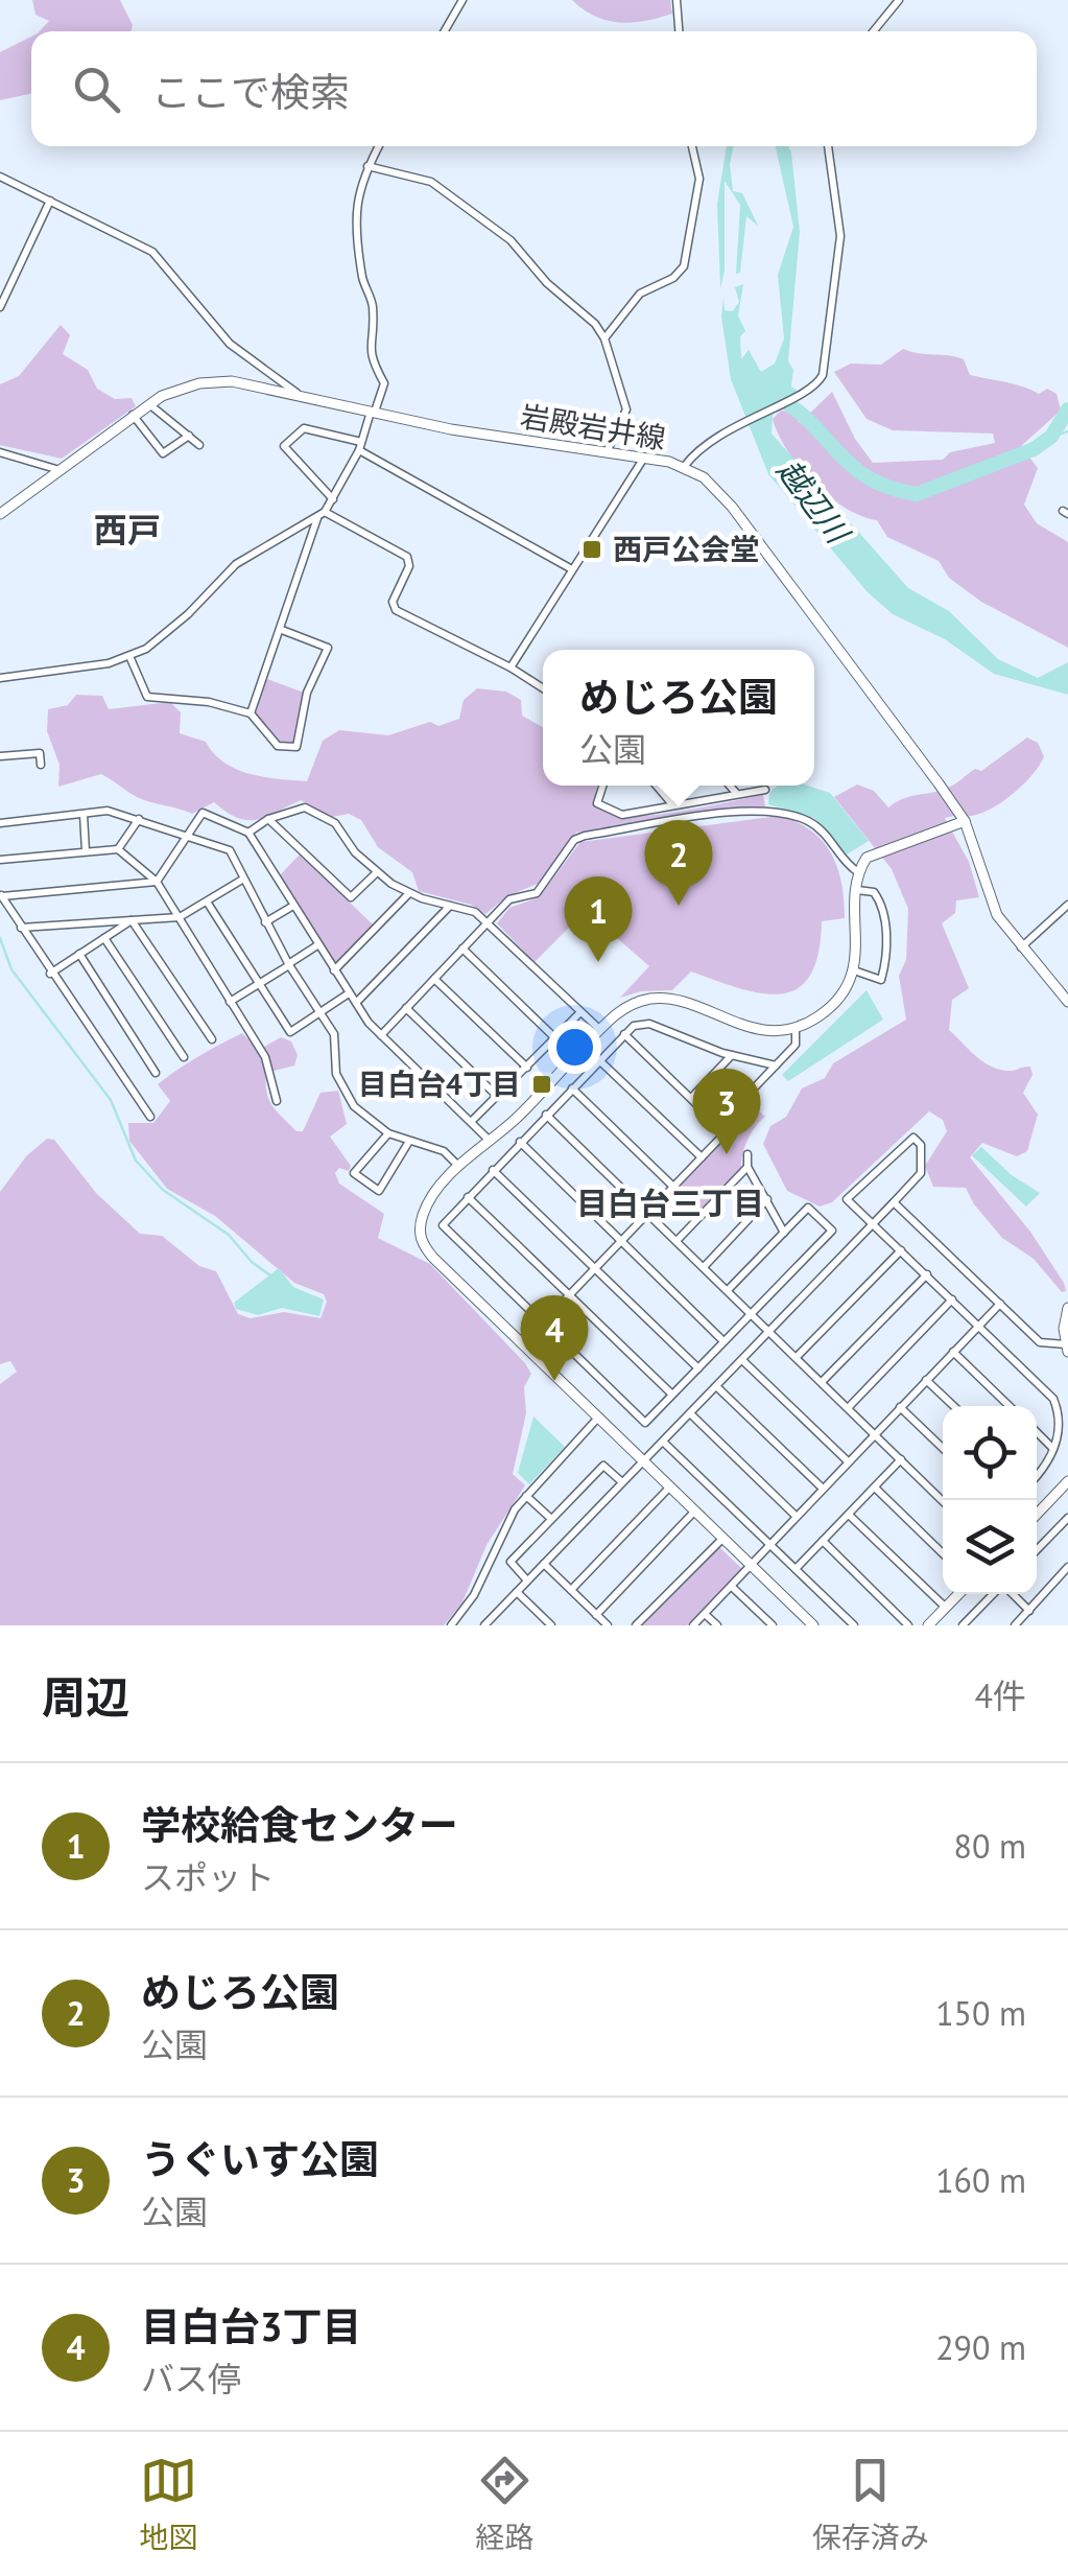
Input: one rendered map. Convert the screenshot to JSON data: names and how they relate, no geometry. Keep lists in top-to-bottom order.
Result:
{
  "streets": {
    "street": ["岩殿岩井線"]
  },
  "districts": ["西戸", "目白台三丁目"],
  "water": ["越辺川"],
  "places": {
    "transit": ["西戸公会堂", "目白台4丁目"]
  },
  "page": {
    "search": "ここで検索",
    "popup": ["めじろ公園", "公園"],
    "pins": [
      "2",
      "1",
      "3",
      "4"
    ],
    "heading": ["周辺", "4件"],
    "list": [
      {
        "mark": "1",
        "name": "学校給食センター",
        "note": "スポット",
        "value": "80 m"
      },
      {
        "mark": "2",
        "name": "めじろ公園",
        "note": "公園",
        "value": "150 m"
      },
      {
        "mark": "3",
        "name": "うぐいす公園",
        "note": "公園",
        "value": "160 m"
      },
      {
        "mark": "4",
        "name": "目白台3丁目",
        "note": "バス停",
        "value": "290 m"
      }
    ],
    "nav": ["地図", "経路", "保存済み"]
  }
}
